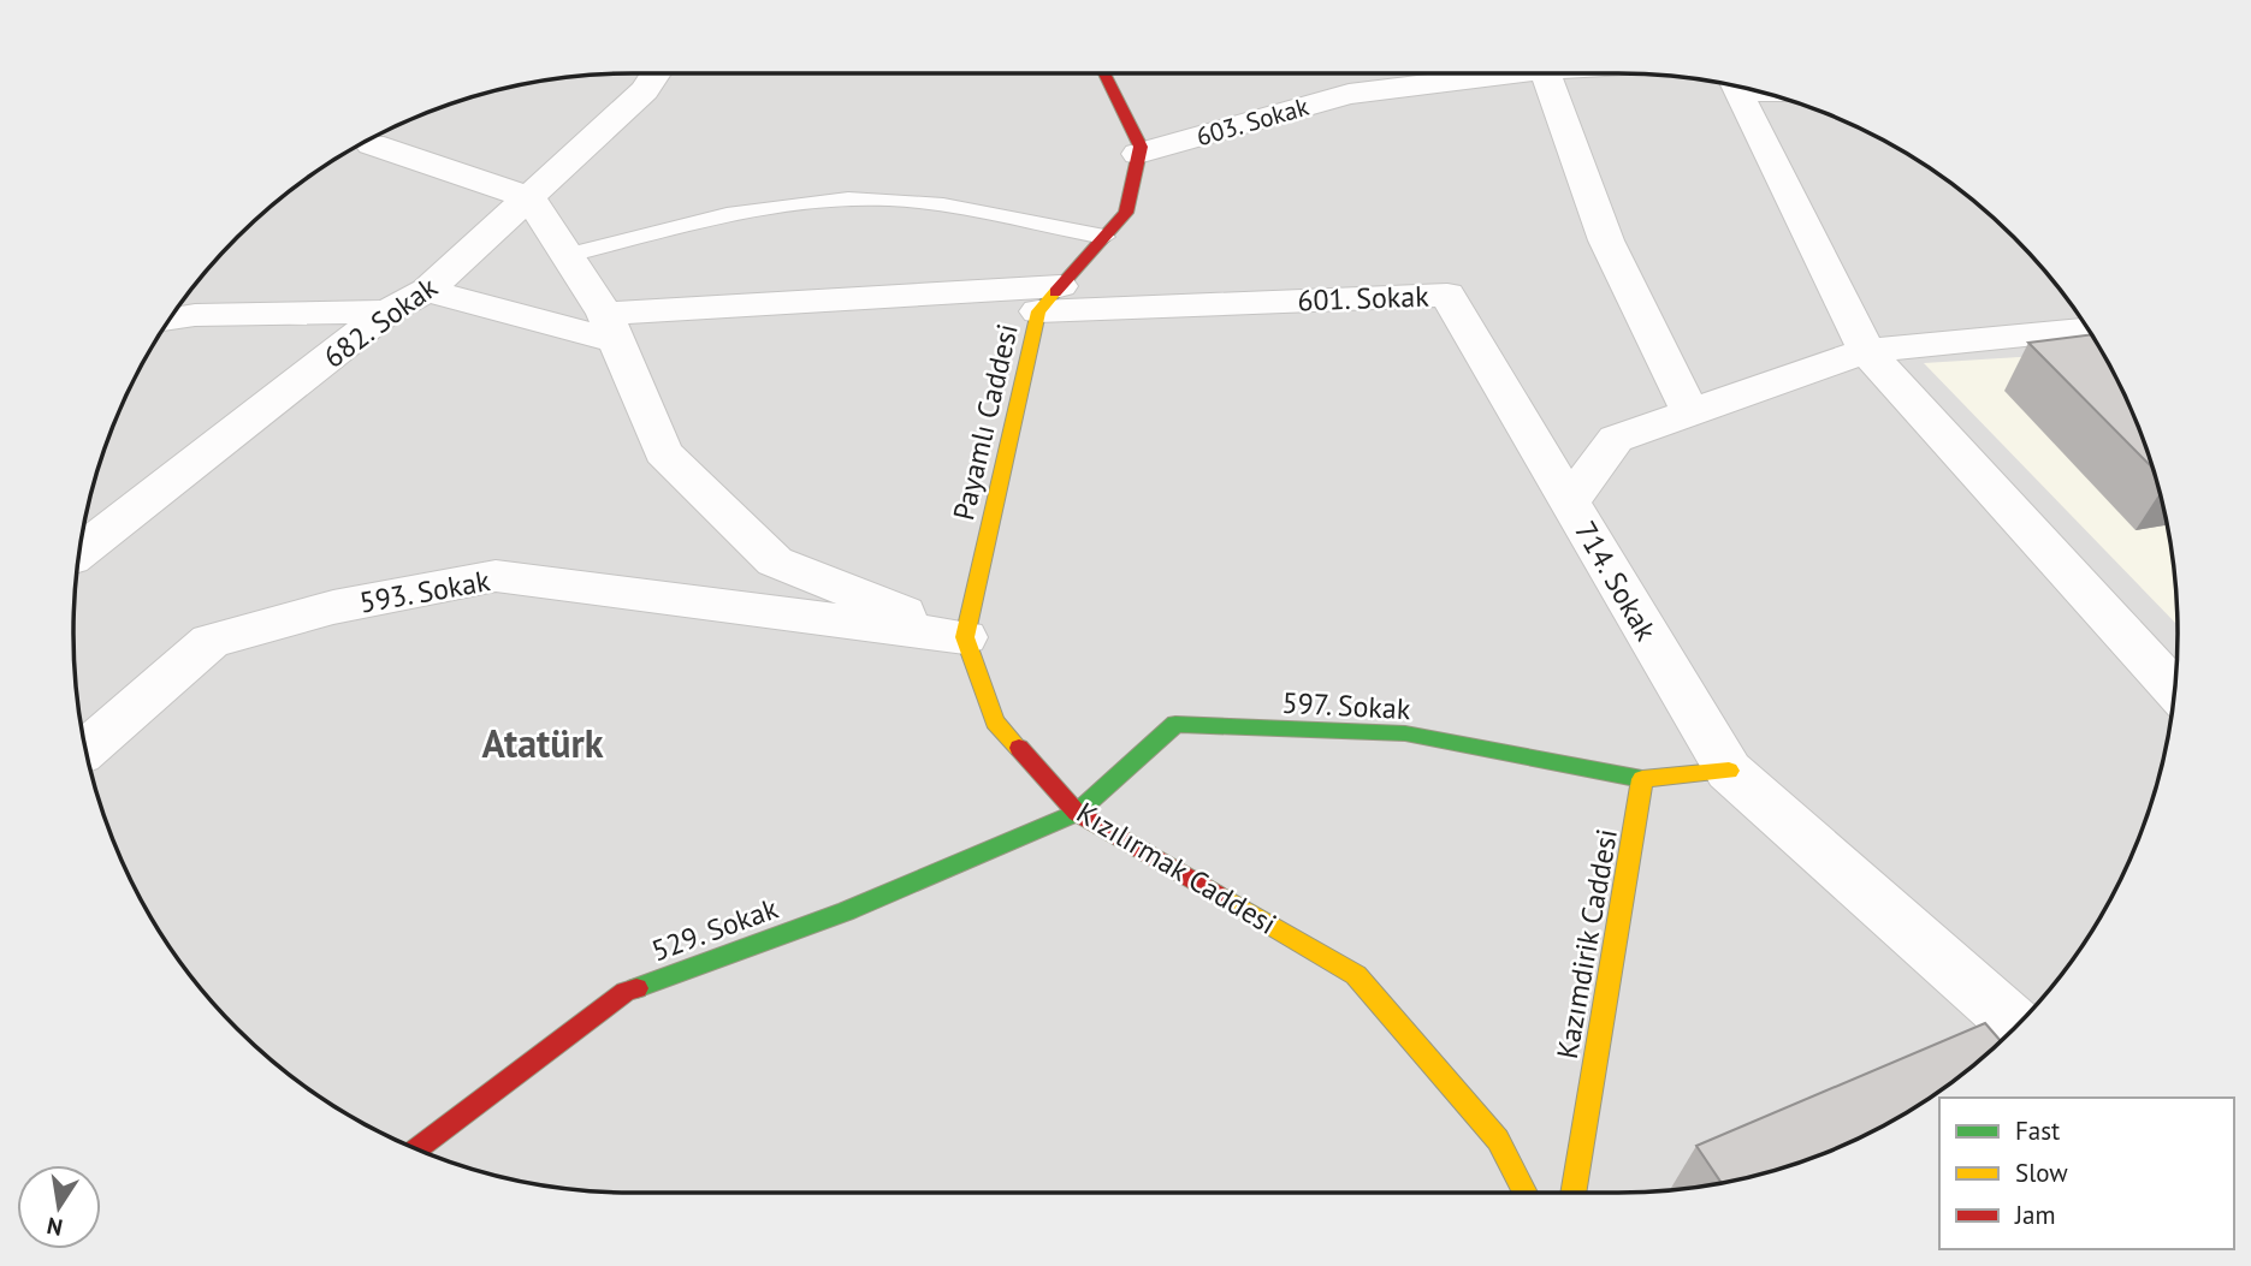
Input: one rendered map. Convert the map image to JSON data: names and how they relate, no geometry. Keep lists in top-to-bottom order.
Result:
{
  "streets": {
    "main road": [
      "Payamlı Caddesi",
      "597. Sokak",
      "Kızılırmak Caddesi",
      "529. Sokak",
      "Kazımdirik Caddesi"
    ],
    "street": [
      "603. Sokak",
      "601. Sokak",
      "682. Sokak",
      "714. Sokak",
      "593. Sokak"
    ]
  },
  "crossings": [
    ["601. Sokak", "Payamlı Caddesi"],
    ["601. Sokak", "714. Sokak"],
    ["Payamlı Caddesi", "593. Sokak"],
    ["Payamlı Caddesi", "Kızılırmak Caddesi"],
    ["593. Sokak", "Kızılırmak Caddesi"],
    ["597. Sokak", "Kızılırmak Caddesi"],
    ["597. Sokak", "529. Sokak"],
    ["597. Sokak", "Kazımdirik Caddesi"],
    ["Kızılırmak Caddesi", "529. Sokak"]
  ],
  "districts": ["Atatürk"],
  "legend": ["Fast", "Slow", "Jam"],
  "north": "bottom"
}
